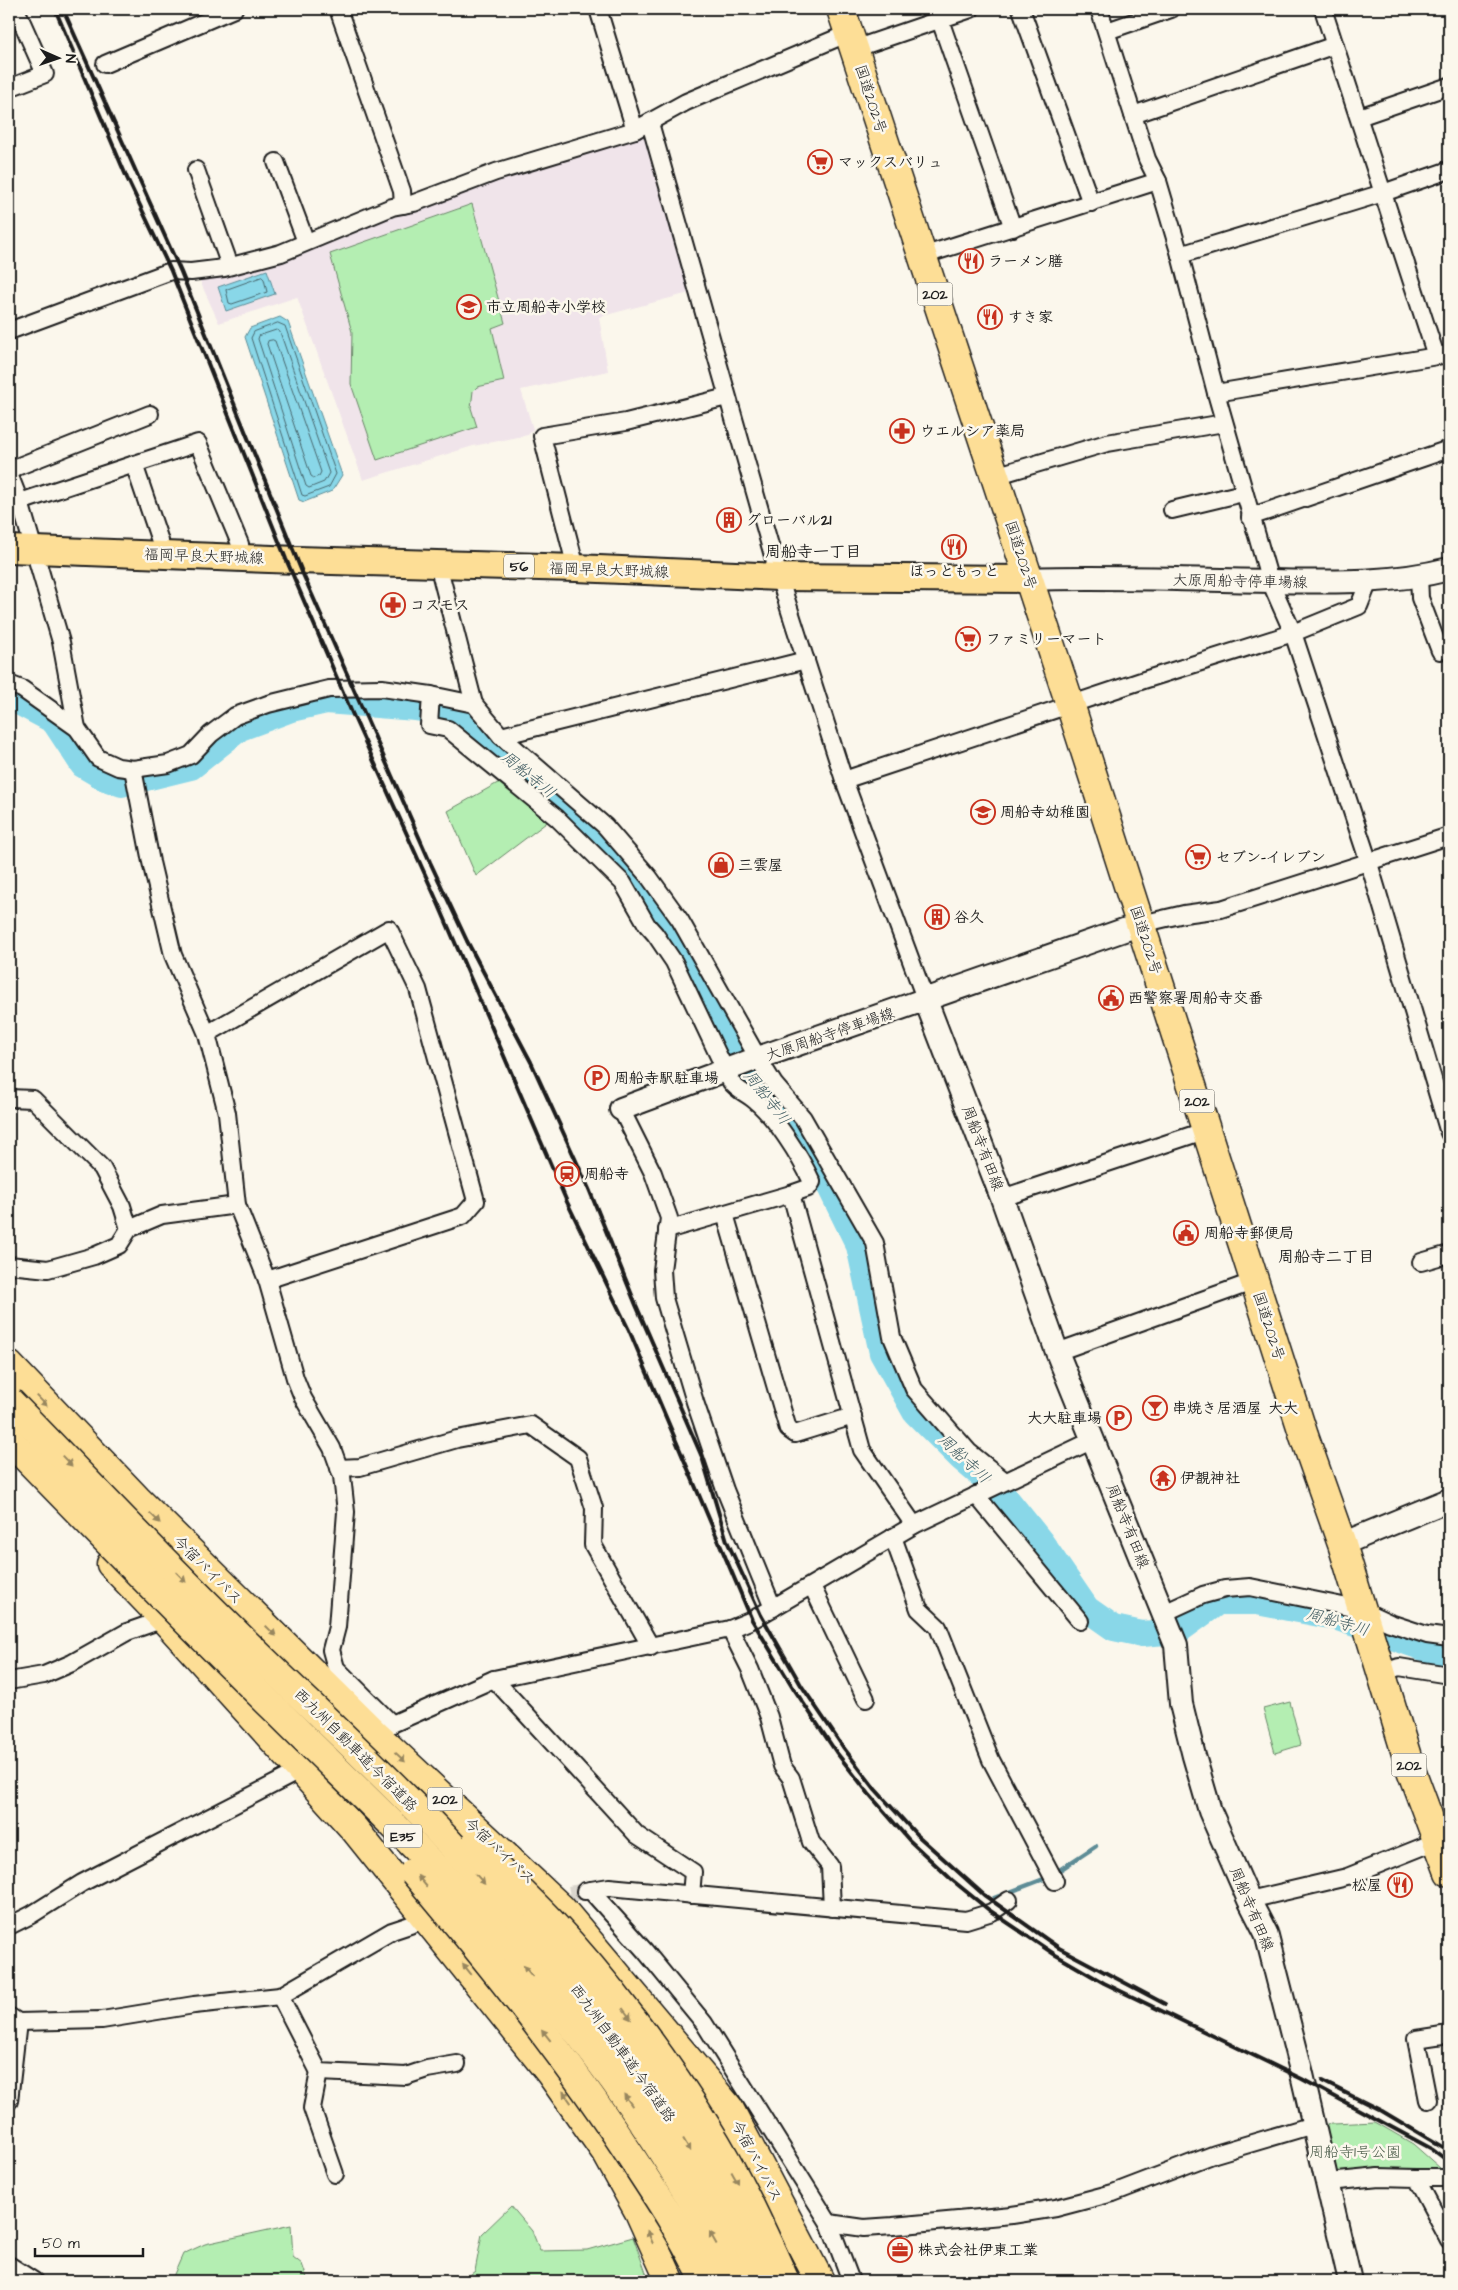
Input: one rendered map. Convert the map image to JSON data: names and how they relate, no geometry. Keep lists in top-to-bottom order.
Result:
{
  "streets": {
    "highway": [
      "国道202号",
      "202",
      "今宿バイパス",
      "西九州自動車道;今宿道路",
      "E35"
    ],
    "main road": [
      "福岡早良大野城線",
      "56",
      "大原周船寺停車場線",
      "周船寺有田線"
    ]
  },
  "crossings": [
    ["国道202号", "福岡早良大野城線"],
    ["国道202号", "大原周船寺停車場線"],
    ["福岡早良大野城線", "大原周船寺停車場線"],
    ["大原周船寺停車場線", "周船寺有田線"]
  ],
  "districts": ["周船寺一丁目", "周船寺二丁目"],
  "water": ["周船寺川"],
  "parks": ["周船寺1号公園"],
  "places": {
    "supermarket": ["マックスバリュ", "ファミリーマート", "セブン-イレブン"],
    "restaurant": [
      "ラーメン膳",
      "すき家",
      "ほっともっと",
      "松屋"
    ],
    "school or university": ["市立周船寺小学校", "周船寺幼稚園"],
    "pharmacy": ["ウエルシア薬局", "コスモス"],
    "building": ["グローバル21", "谷久"],
    "shop": ["三雲屋"],
    "public building": ["西警察署周船寺交番", "周船寺郵便局"],
    "parking": ["周船寺駅駐車場", "大大駐車場"],
    "station": ["周船寺"],
    "bar": ["串焼き居酒屋 大大"],
    "temple": ["伊覩神社"],
    "office": ["株式会社伊東工業"]
  },
  "scale_bar": "50 m",
  "north": "right"
}
